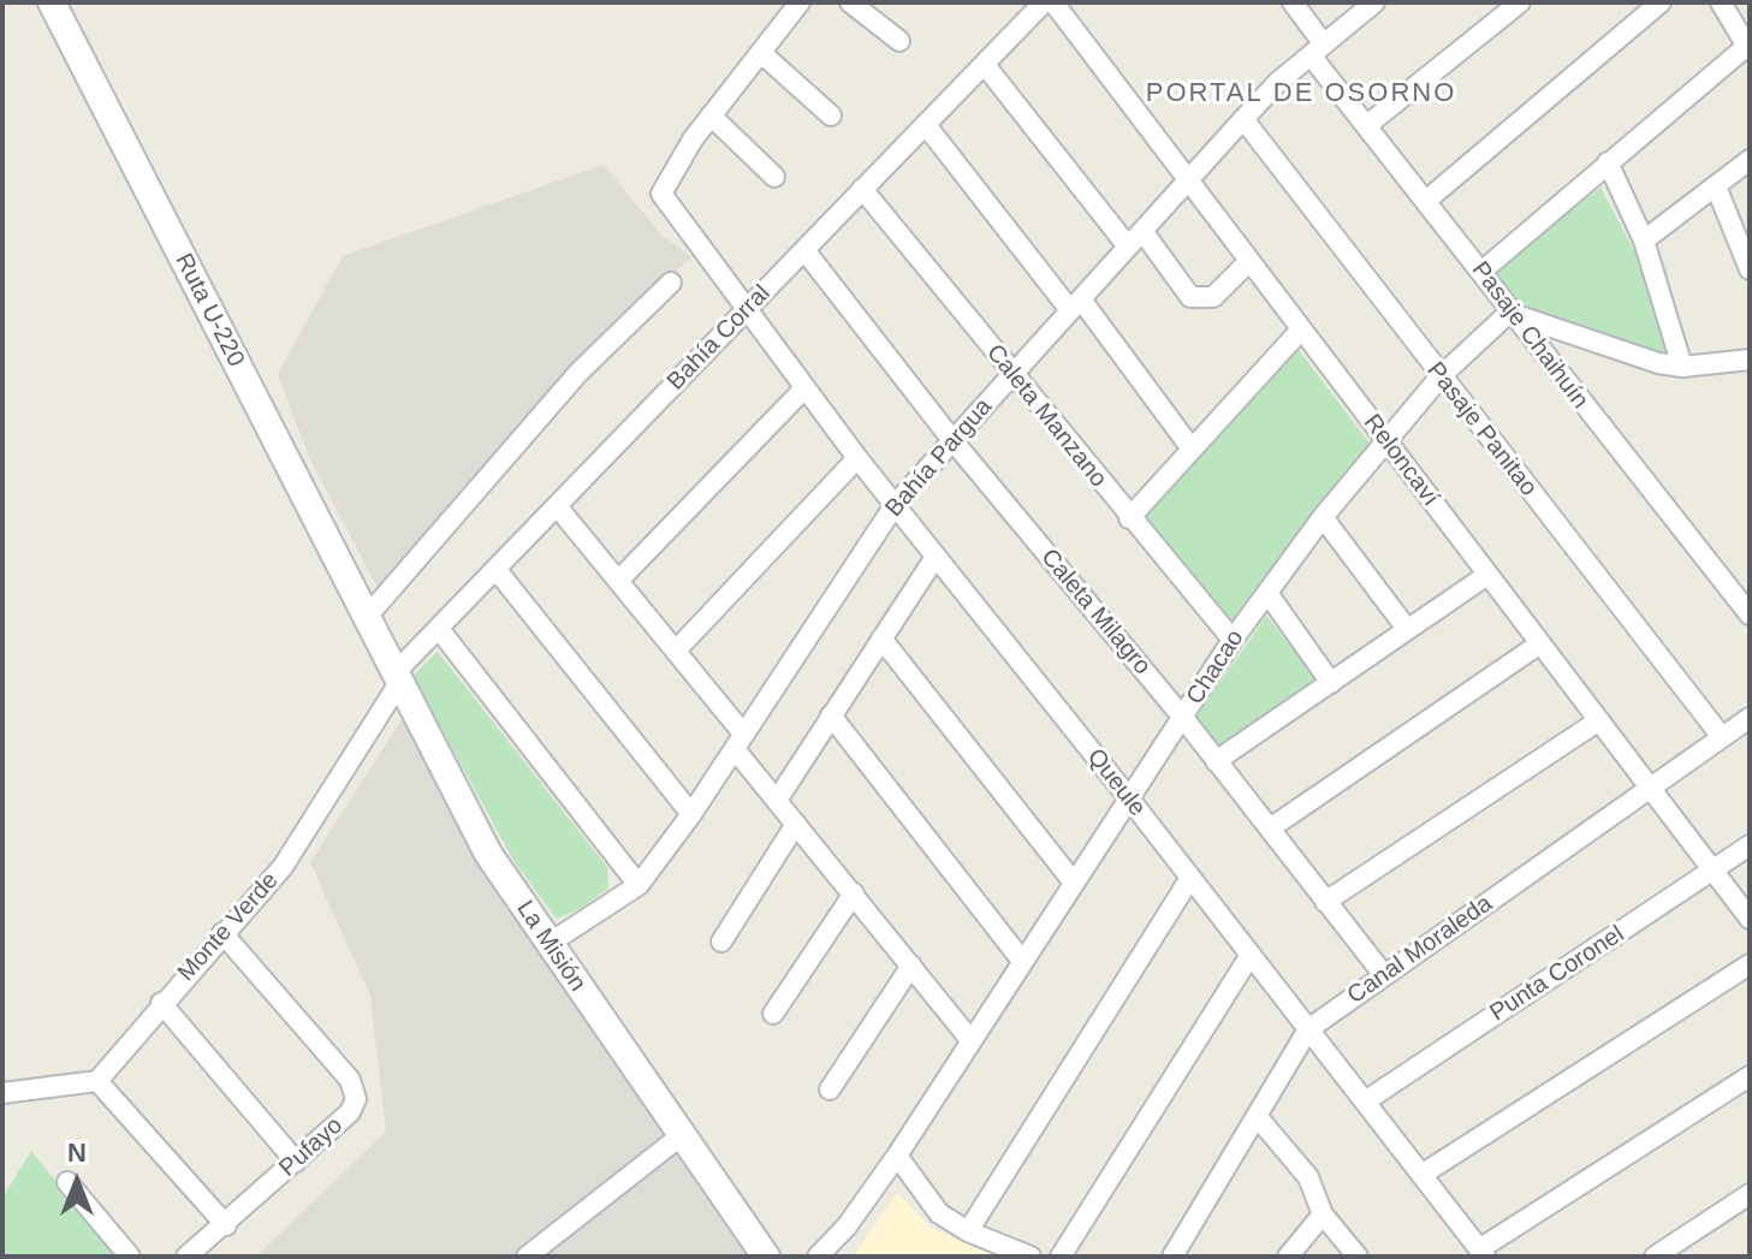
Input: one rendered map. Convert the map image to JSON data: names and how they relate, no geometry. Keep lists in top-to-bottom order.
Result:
{
  "streets": {
    "street": [
      "Ruta U-220",
      "Pasaje Chaihuín",
      "Bahía Corral",
      "Caleta Manzano",
      "Pasaje Panitao",
      "Bahía Pargua",
      "Reloncaví",
      "Caleta Milagro",
      "Chacao",
      "Queule",
      "Monte Verde",
      "La Misión",
      "Canal Moraleda",
      "Punta Coronel",
      "Pufayo"
    ]
  },
  "crossings": [
    ["Ruta U-220", "La Misión"],
    ["Pasaje Chaihuín", "Bahía Pargua"],
    ["Pasaje Chaihuín", "Chacao"],
    ["Bahía Corral", "Caleta Manzano"],
    ["Bahía Corral", "Caleta Milagro"],
    ["Bahía Corral", "Queule"],
    ["Bahía Corral", "Monte Verde"],
    ["Bahía Corral", "La Misión"],
    ["Caleta Manzano", "Bahía Pargua"],
    ["Caleta Manzano", "Chacao"],
    ["Pasaje Panitao", "Bahía Pargua"],
    ["Pasaje Panitao", "Chacao"],
    ["Pasaje Panitao", "Canal Moraleda"],
    ["Bahía Pargua", "Reloncaví"],
    ["Bahía Pargua", "Caleta Milagro"],
    ["Bahía Pargua", "Queule"],
    ["Bahía Pargua", "La Misión"],
    ["Reloncaví", "Chacao"],
    ["Reloncaví", "Canal Moraleda"],
    ["Reloncaví", "Punta Coronel"],
    ["Caleta Milagro", "Chacao"],
    ["Caleta Milagro", "Canal Moraleda"],
    ["Chacao", "Queule"],
    ["Queule", "Canal Moraleda"],
    ["Queule", "Punta Coronel"],
    ["Monte Verde", "La Misión"],
    ["Monte Verde", "Pufayo"]
  ],
  "districts": ["PORTAL DE OSORNO"],
  "north": "top"
}
